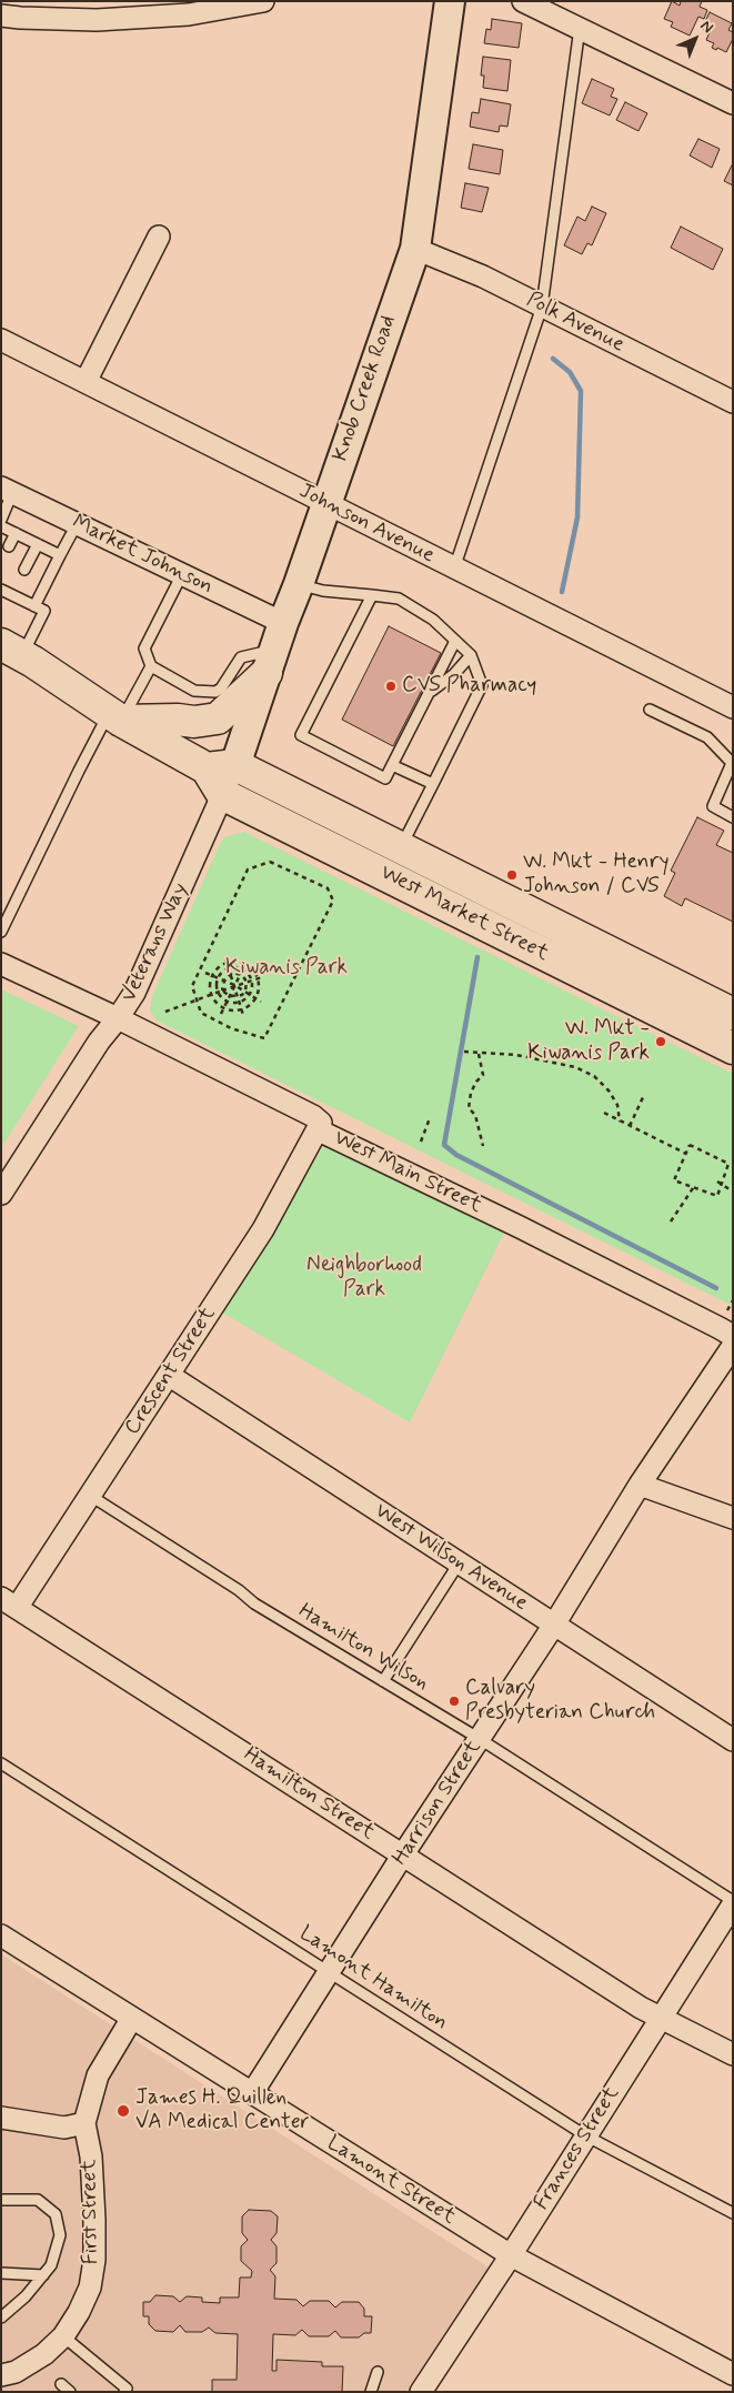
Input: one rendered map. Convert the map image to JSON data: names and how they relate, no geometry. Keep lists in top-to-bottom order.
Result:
{
  "streets": {
    "main road": ["Knob Creek Road", "West Market Street"],
    "street": [
      "Polk Avenue",
      "Johnson Avenue",
      "Market Johnson",
      "Veterans Way",
      "West Main Street",
      "Crescent Street",
      "West Wilson Avenue",
      "Hamilton Street",
      "Harrison Street",
      "Frances Street",
      "Lamont Street",
      "First Street"
    ],
    "lane": ["Hamilton Wilson", "Lamont Hamilton"]
  },
  "crossings": [
    ["Polk Avenue", "Knob Creek Road"],
    ["Knob Creek Road", "Johnson Avenue"],
    ["Knob Creek Road", "Market Johnson"],
    ["Knob Creek Road", "West Market Street"],
    ["West Market Street", "Veterans Way"],
    ["Veterans Way", "West Main Street"],
    ["West Main Street", "Crescent Street"],
    ["Crescent Street", "West Wilson Avenue"],
    ["Crescent Street", "Hamilton Wilson"],
    ["Crescent Street", "Hamilton Street"],
    ["West Wilson Avenue", "Harrison Street"],
    ["Hamilton Wilson", "Harrison Street"],
    ["Hamilton Wilson", "Frances Street"],
    ["Hamilton Street", "Harrison Street"],
    ["Hamilton Street", "Frances Street"],
    ["Harrison Street", "Lamont Hamilton"],
    ["Harrison Street", "Lamont Street"],
    ["Lamont Hamilton", "Frances Street"],
    ["Frances Street", "Lamont Street"],
    ["Lamont Street", "First Street"]
  ],
  "parks": ["Kiwanis Park", "Neighborhood Park"],
  "places": [
    "CVS Pharmacy",
    "W. Mkt - Henry Johnson / CVS",
    "W. Mkt - Kiwanis Park",
    "Calvary Presbyterian Church",
    "James H. Quillen VA Medical Center"
  ],
  "north": "top right"
}
